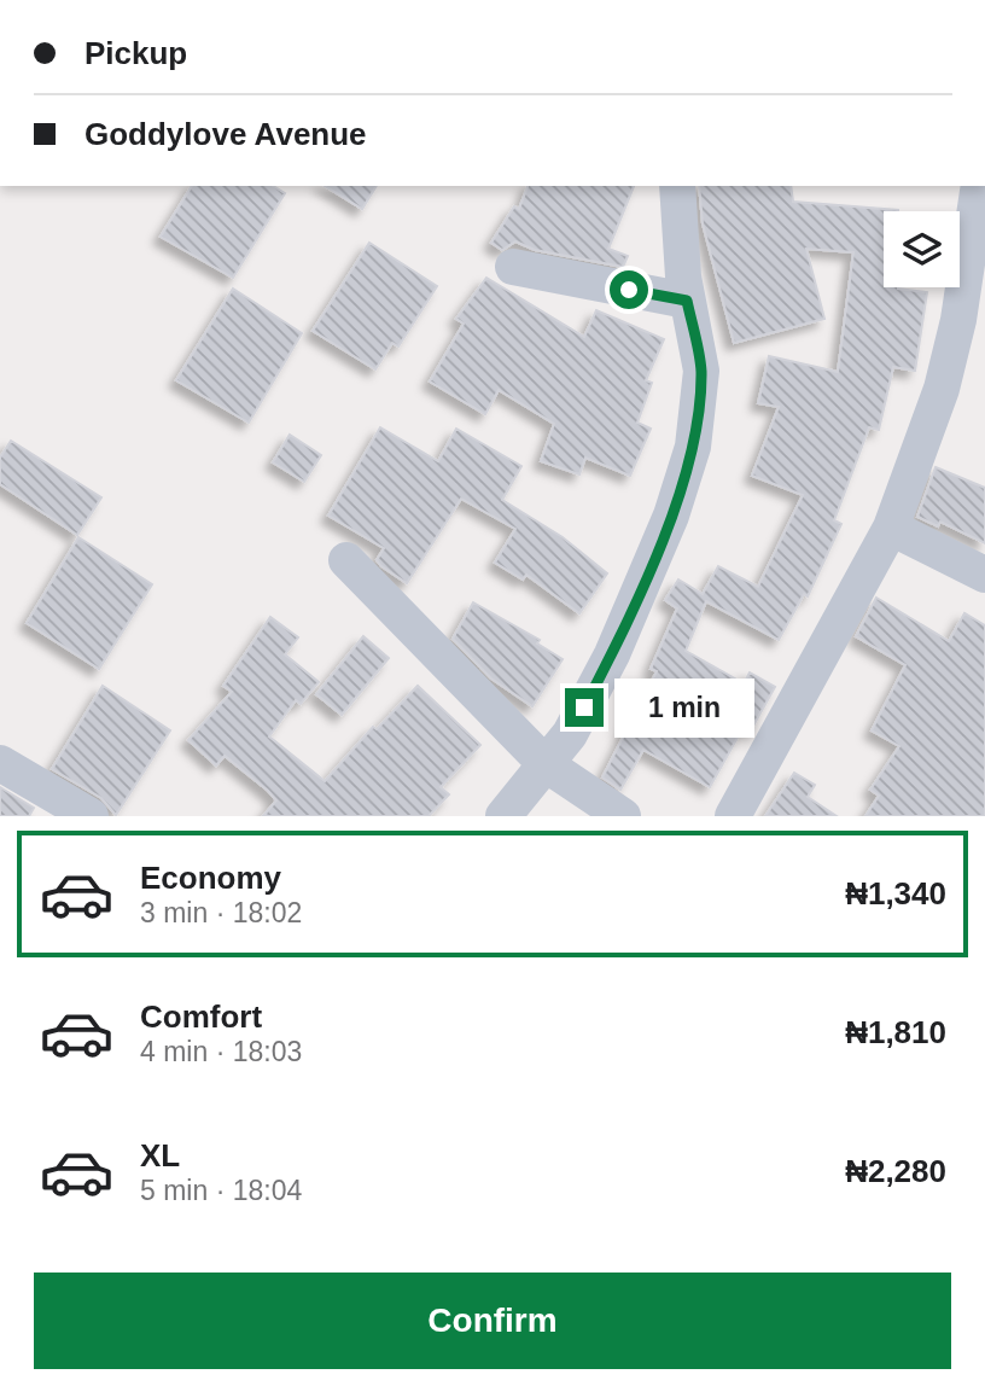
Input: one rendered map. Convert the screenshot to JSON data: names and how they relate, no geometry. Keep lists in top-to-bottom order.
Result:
{
  "page": {
    "banner": ["Pickup", "Goddylove Avenue"],
    "bubble": "1 min",
    "list": [
      {
        "name": "Economy",
        "note": "3 min · 18:02",
        "value": "₦1,340"
      },
      {
        "name": "Comfort",
        "note": "4 min · 18:03",
        "value": "₦1,810"
      },
      {
        "name": "XL",
        "note": "5 min · 18:04",
        "value": "₦2,280"
      }
    ],
    "buttons": "Confirm"
  }
}
